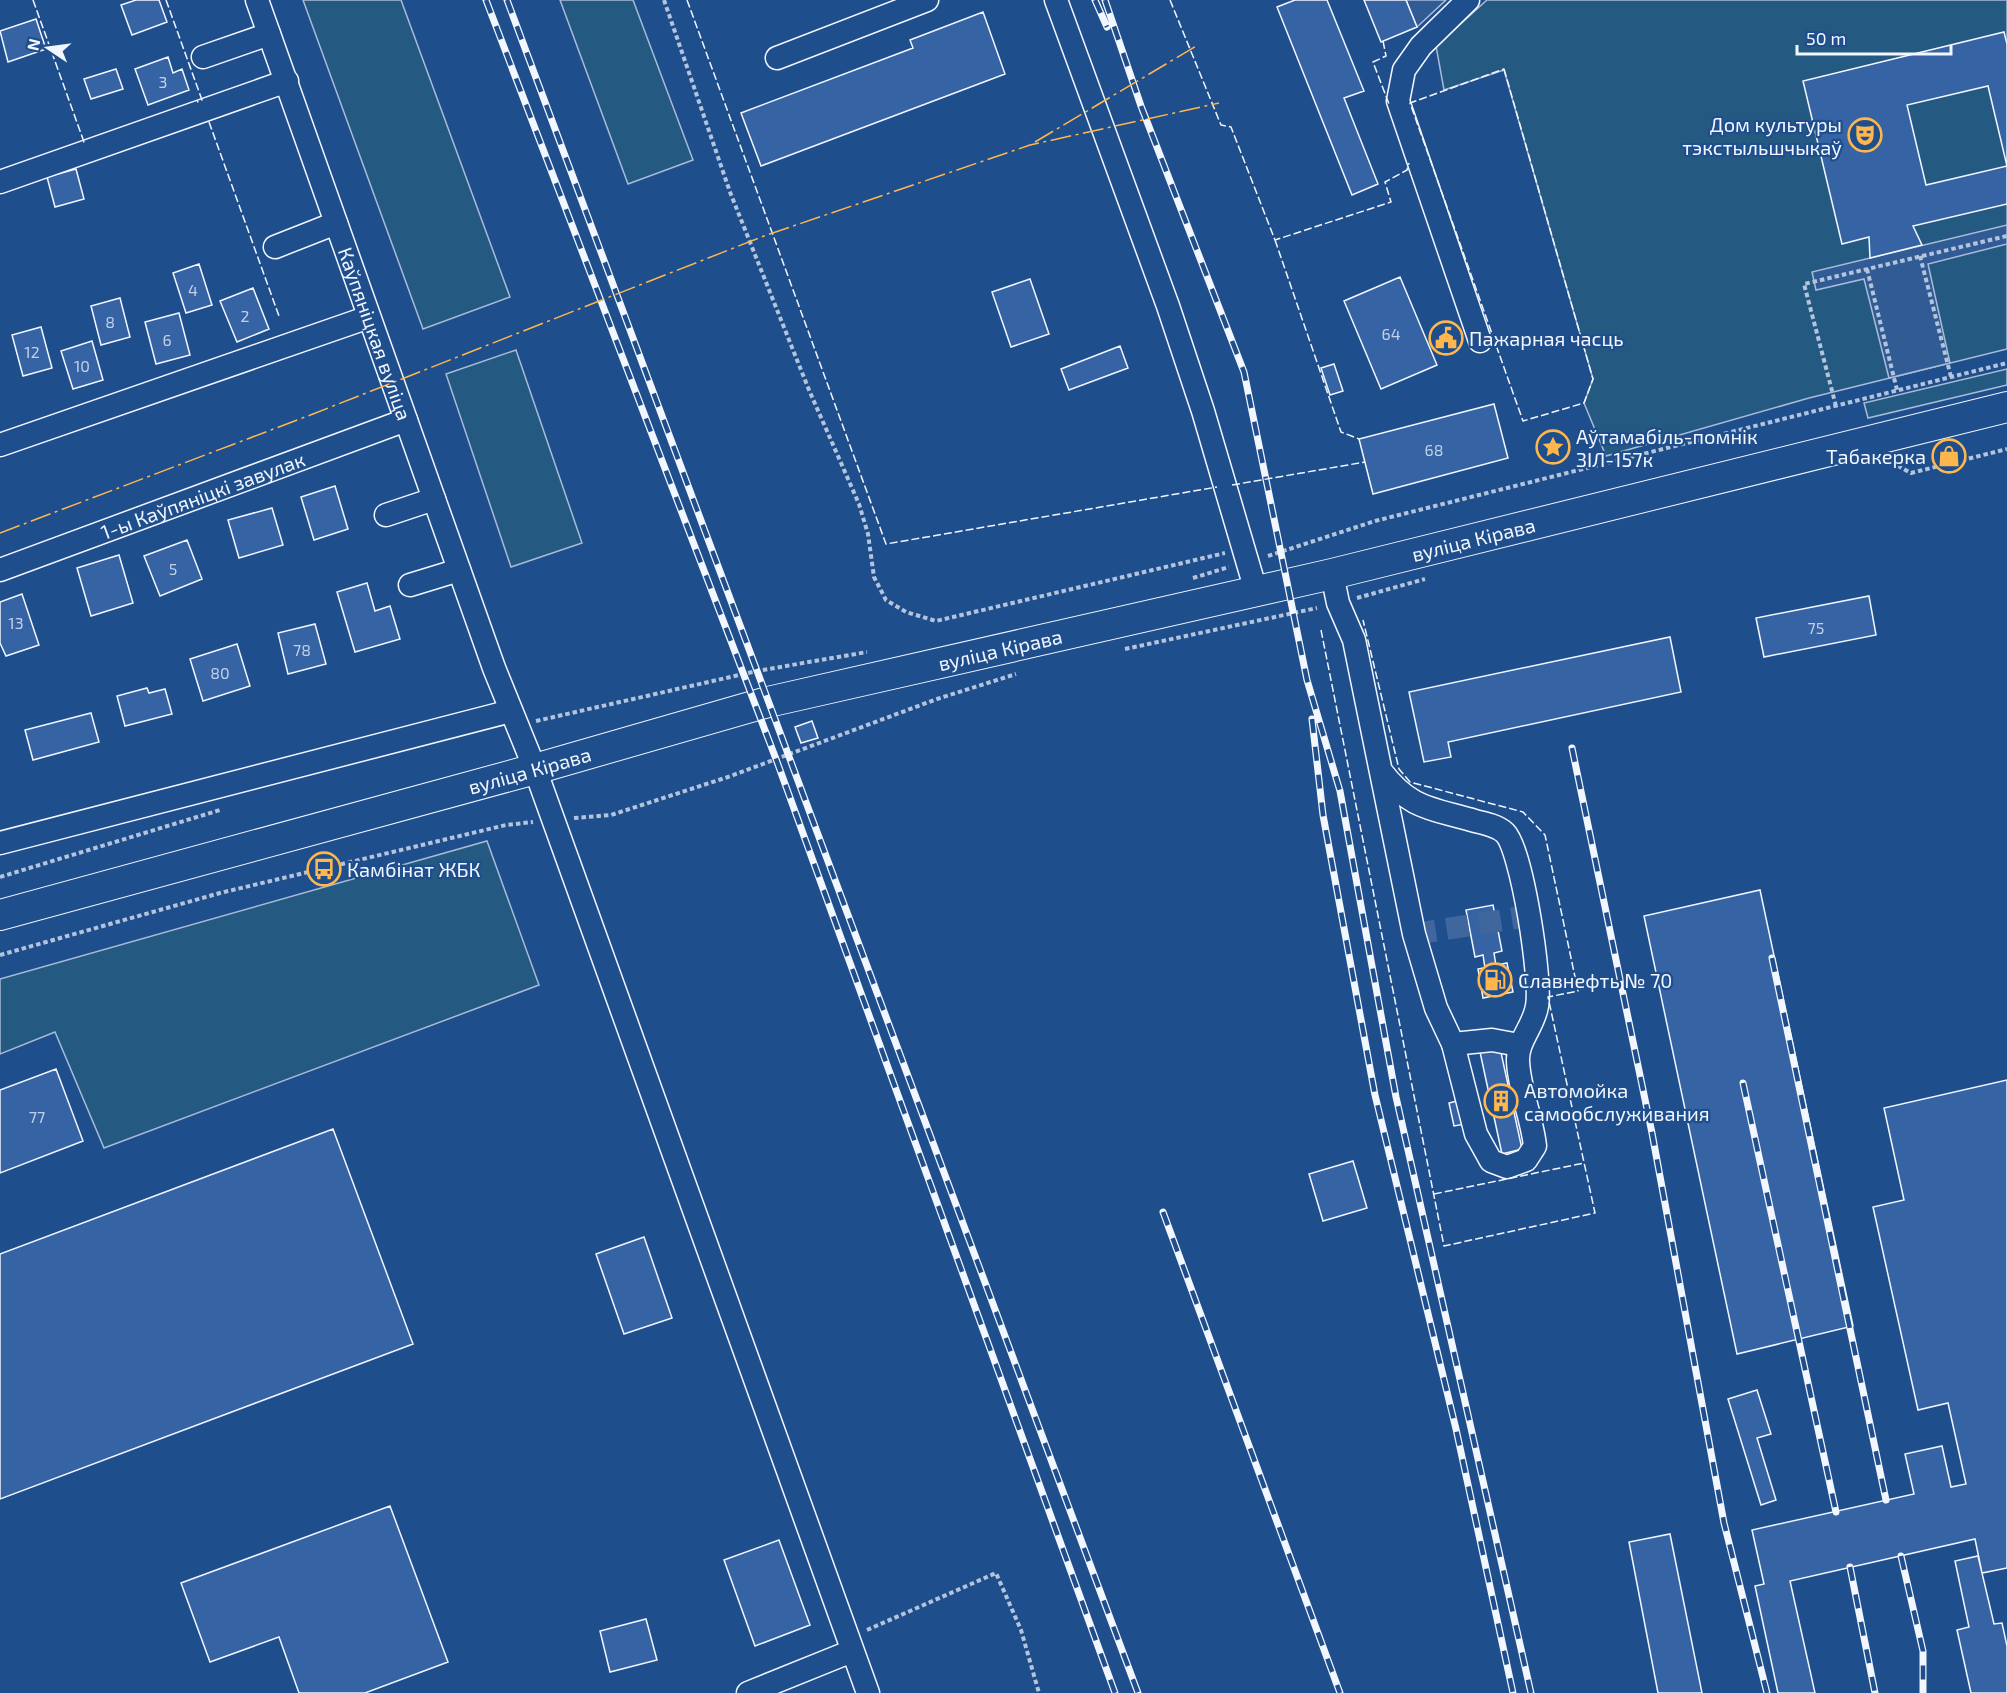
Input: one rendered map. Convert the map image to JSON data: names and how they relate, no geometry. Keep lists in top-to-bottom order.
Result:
{
  "streets": {
    "main road": ["вуліца Кірава"],
    "street": ["Каўпяніцкая вуліца", "1-ы Каўпяніцкі завулак"]
  },
  "crossings": [
    ["Каўпяніцкая вуліца", "1-ы Каўпяніцкі завулак"],
    ["Каўпяніцкая вуліца", "вуліца Кірава"]
  ],
  "places": {
    "theatre": ["Дом культуры тэкстыльшчыкаў"],
    "public building": ["Пажарная часць"],
    "place": ["Аўтамабіль-помнік ЗІЛ-157к"],
    "shop": ["Табакерка"],
    "bus stop": ["Камбінат ЖБК"],
    "fuel station": ["Славнефть № 70"],
    "building": ["Автомойка самообслуживания"]
  },
  "house_numbers": [
    "3",
    "4",
    "2",
    "8",
    "64",
    "6",
    "12",
    "10",
    "68",
    "5",
    "13",
    "75",
    "78",
    "80",
    "77"
  ],
  "scale_bar": "50 m",
  "north": "left"
}
